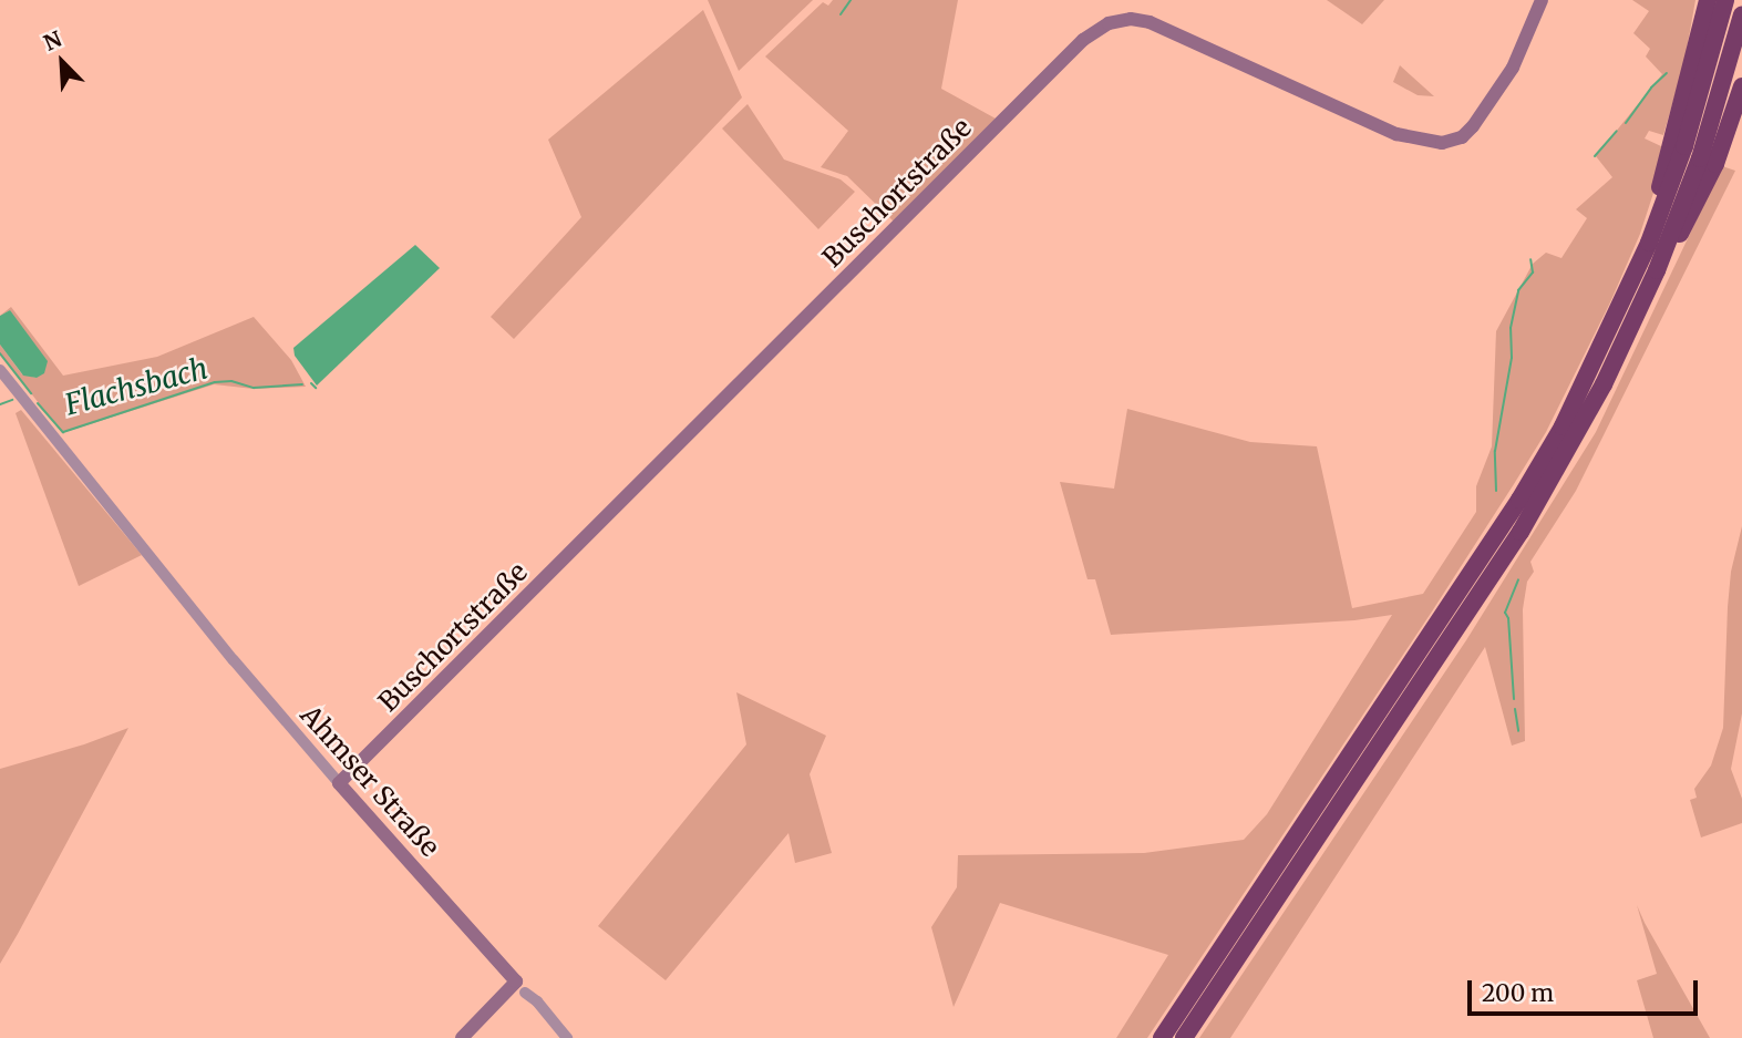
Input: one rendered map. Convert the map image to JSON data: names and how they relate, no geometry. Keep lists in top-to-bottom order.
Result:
{
  "streets": {
    "main road": ["Buschortstraße", "Ahmser Straße"]
  },
  "crossings": [
    ["Buschortstraße", "Ahmser Straße"]
  ],
  "water": ["Flachsbach"],
  "scale_bar": "200 m",
  "north": "top left"
}
